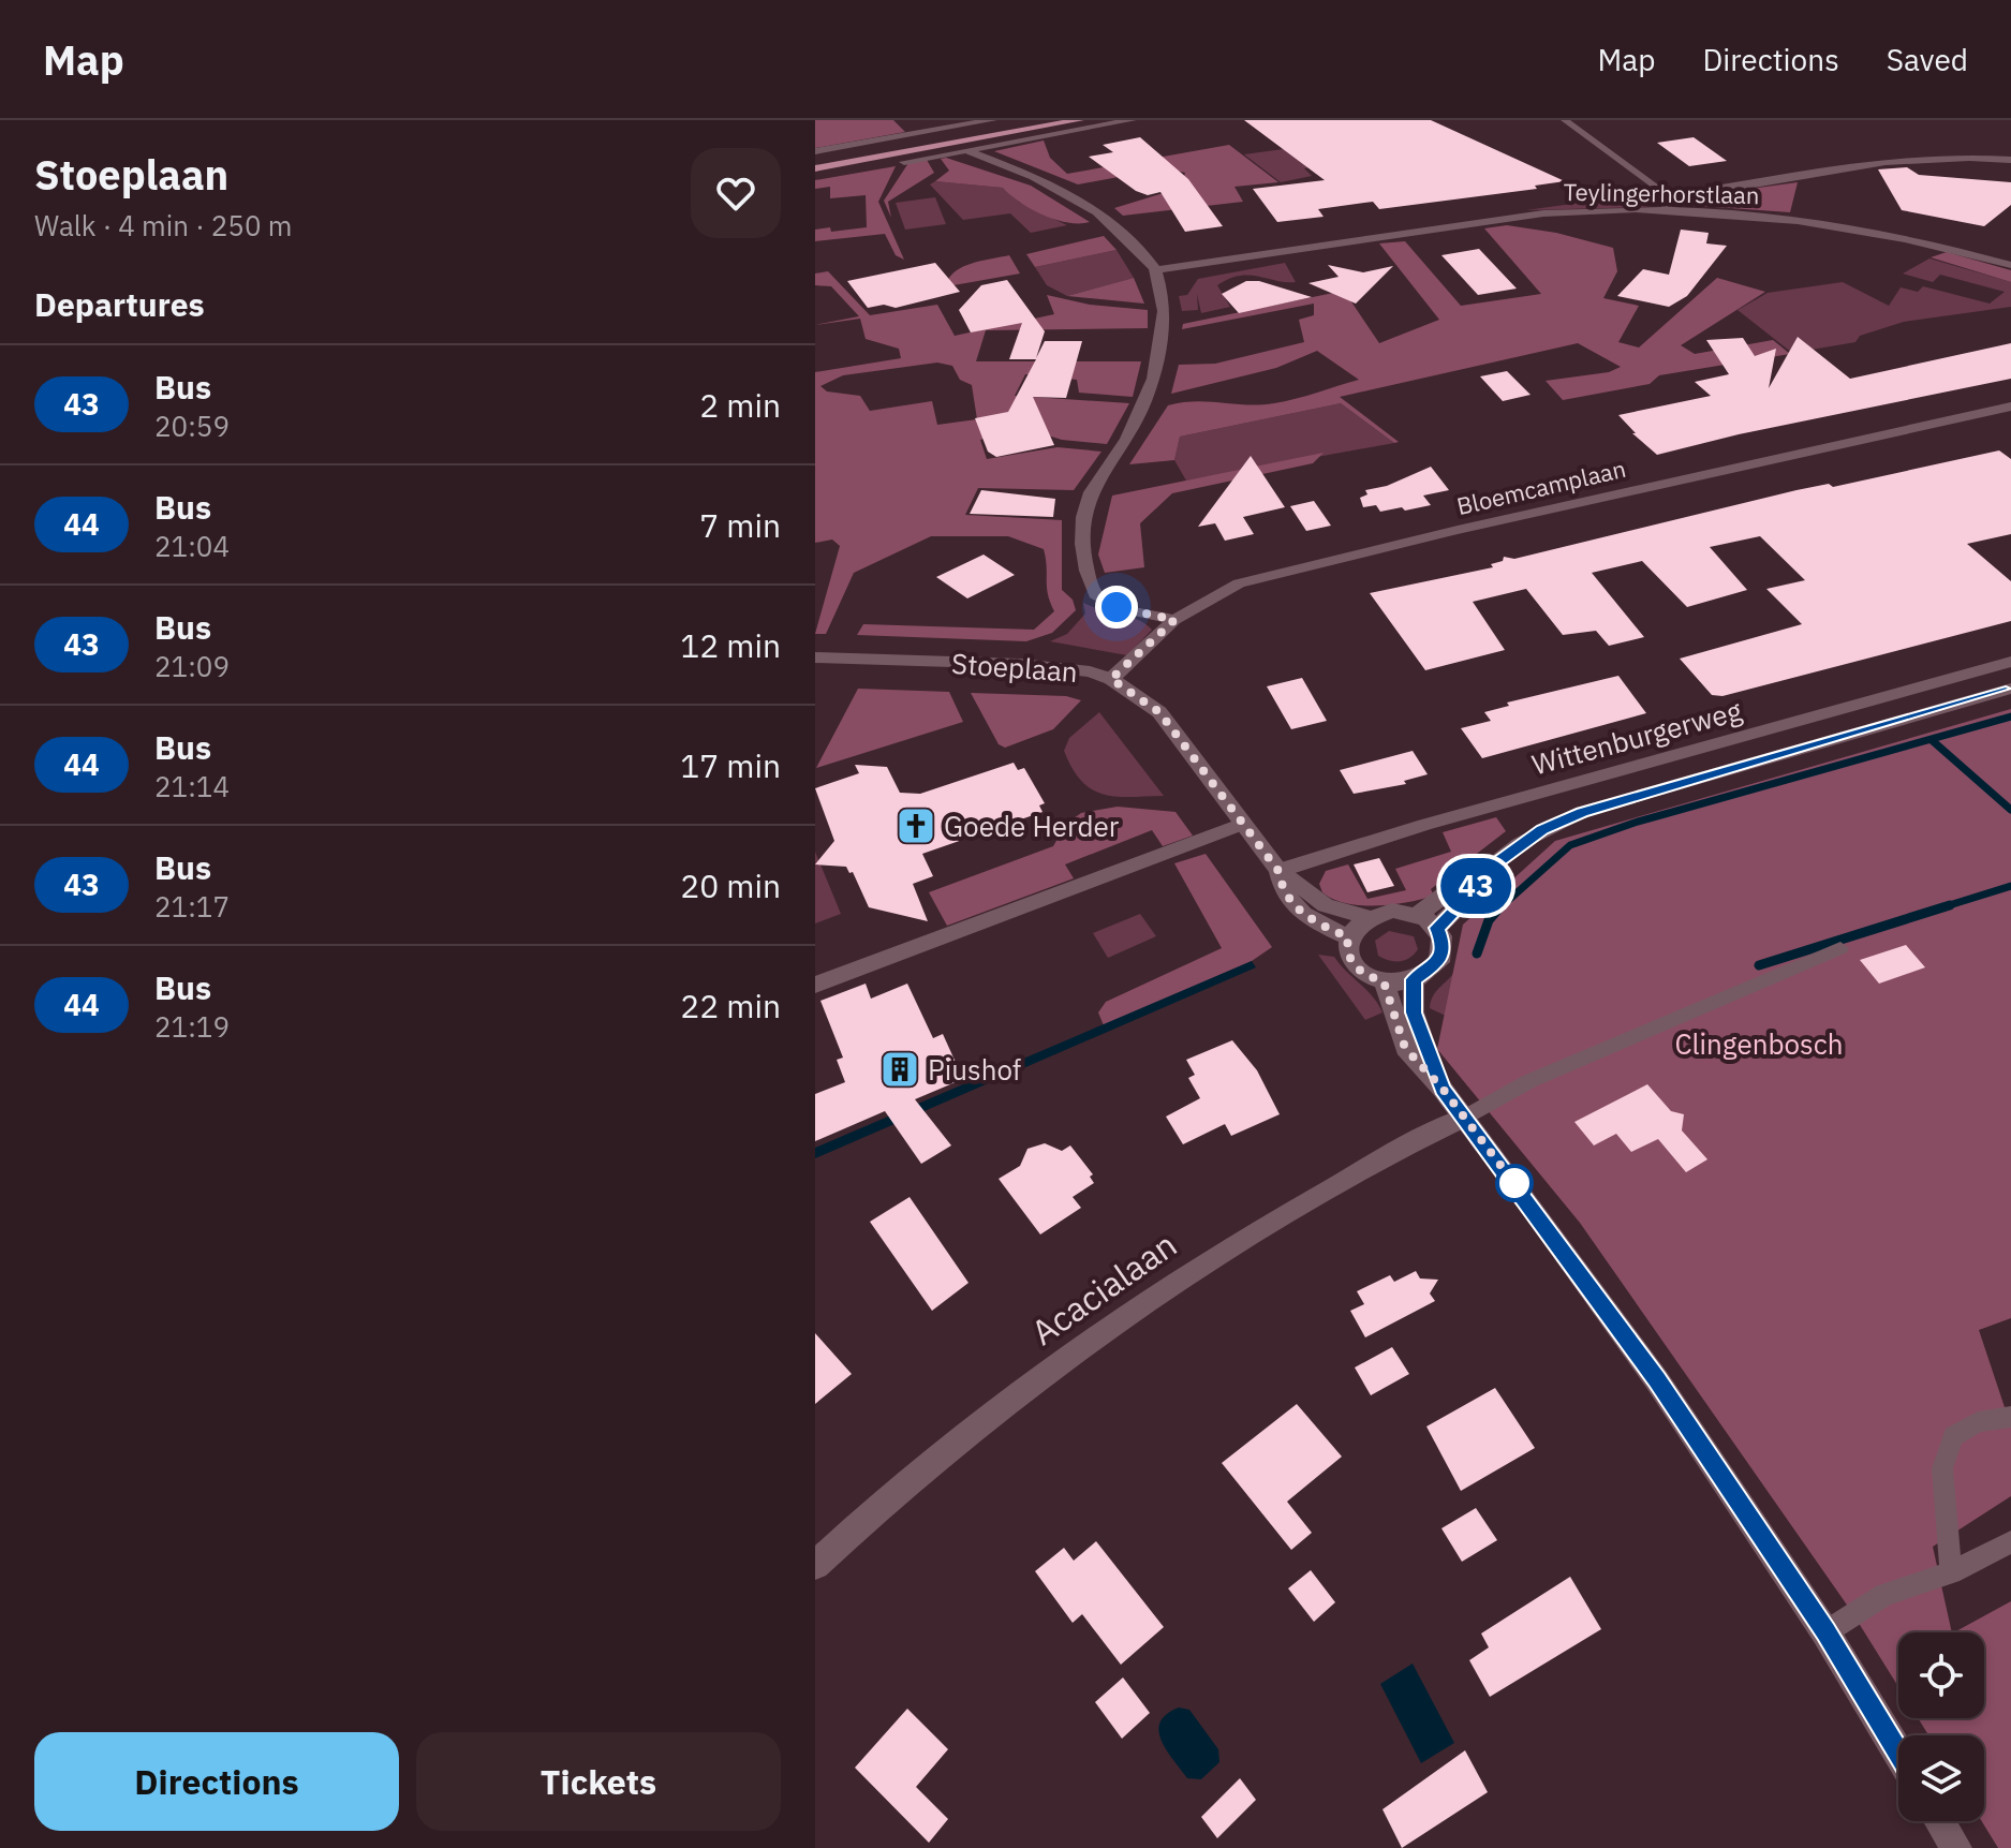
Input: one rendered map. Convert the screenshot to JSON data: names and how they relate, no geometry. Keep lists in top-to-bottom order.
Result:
{
  "streets": {
    "street": [
      "Teylingerhorstlaan",
      "Bloemcamplaan",
      "Stoeplaan",
      "Wittenburgerweg",
      "Acacialaan"
    ]
  },
  "crossings": [
    ["Bloemcamplaan", "Stoeplaan"],
    ["Stoeplaan", "Wittenburgerweg"]
  ],
  "parks": ["Clingenbosch"],
  "places": {
    "church": ["Goede Herder"],
    "building": ["Piushof"]
  },
  "lines": ["bus line 43"],
  "page": {
    "header": "Map",
    "nav": ["Map", "Directions", "Saved"],
    "heading": [
      ["Stoeplaan", "Walk · 4 min · 250 m"],
      "Departures"
    ],
    "on_map": "43",
    "list": [
      {
        "mark": "43",
        "name": "Bus",
        "note": "20:59",
        "value": "2 min"
      },
      {
        "mark": "44",
        "name": "Bus",
        "note": "21:04",
        "value": "7 min"
      },
      {
        "mark": "43",
        "name": "Bus",
        "note": "21:09",
        "value": "12 min"
      },
      {
        "mark": "44",
        "name": "Bus",
        "note": "21:14",
        "value": "17 min"
      },
      {
        "mark": "43",
        "name": "Bus",
        "note": "21:17",
        "value": "20 min"
      },
      {
        "mark": "44",
        "name": "Bus",
        "note": "21:19",
        "value": "22 min"
      }
    ],
    "buttons": ["Directions", "Tickets"]
  }
}
